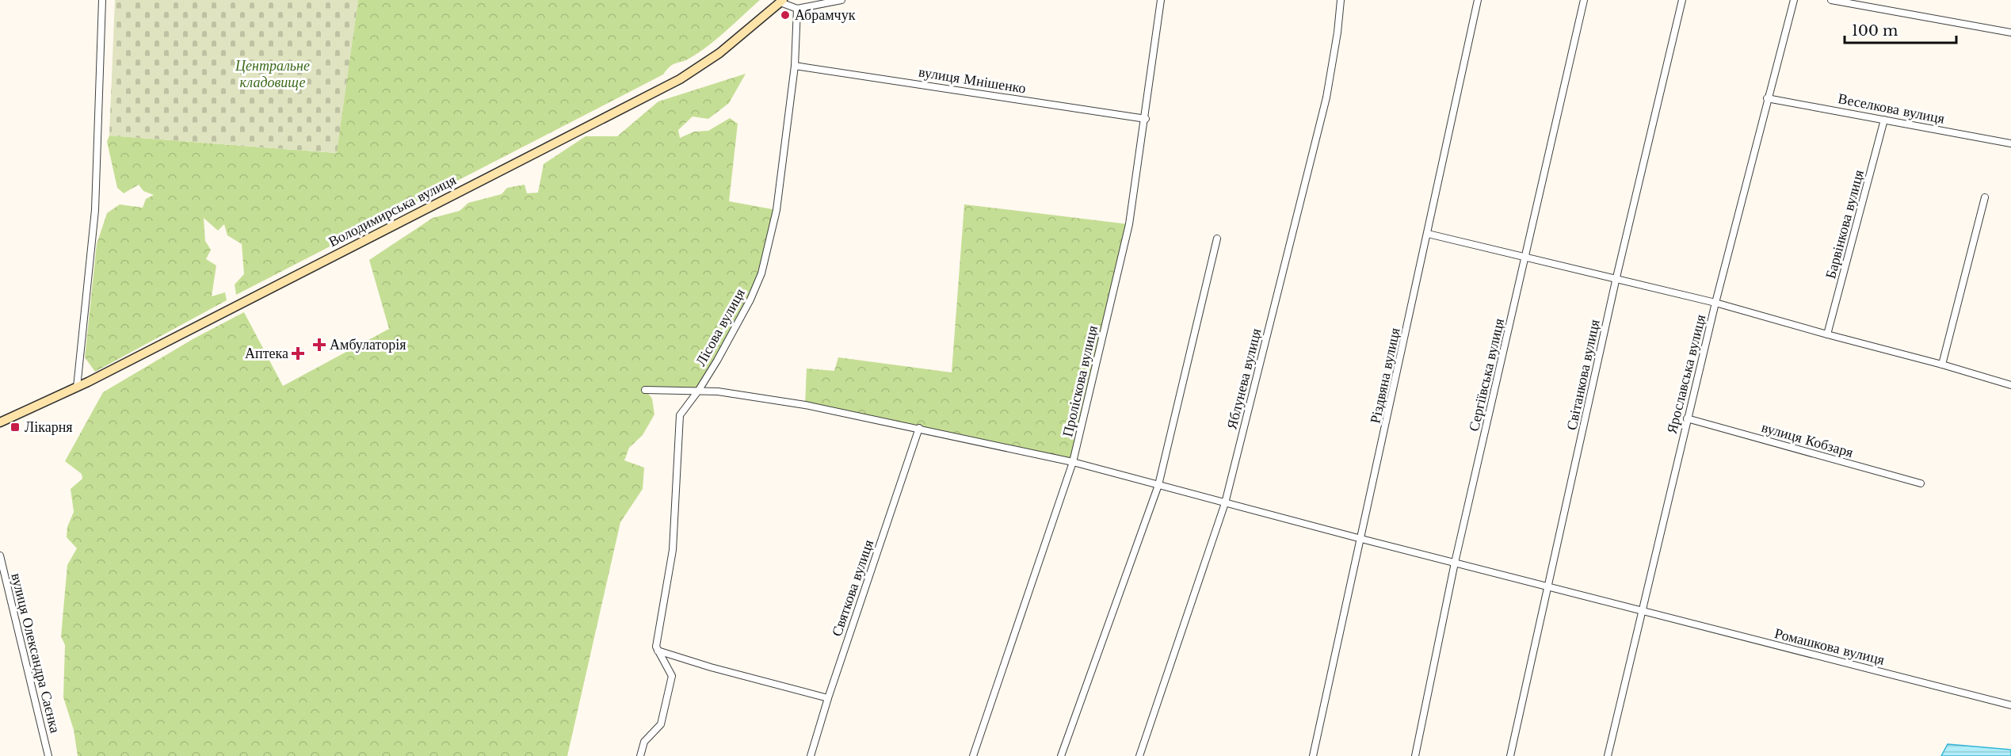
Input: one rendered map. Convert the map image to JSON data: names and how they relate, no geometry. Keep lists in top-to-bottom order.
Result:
{
  "streets": {
    "main road": ["Володимирська вулиця"],
    "street": [
      "вулиця Мнішенко",
      "Веселкова вулиця",
      "Барвінкова вулиця",
      "Лісова вулиця",
      "Ярославська вулиця",
      "Сергіївська вулиця",
      "Світанкова вулиця",
      "Різдвяна вулиця",
      "Яблунева вулиця",
      "Проліскова вулиця",
      "вулиця Кобзаря",
      "Святкова вулиця",
      "Ромашкова вулиця",
      "вулиця Олександра Саєнка"
    ]
  },
  "crossings": [
    ["вулиця Мнішенко", "Лісова вулиця"],
    ["вулиця Мнішенко", "Проліскова вулиця"],
    ["Веселкова вулиця", "Барвінкова вулиця"],
    ["Веселкова вулиця", "Ярославська вулиця"],
    ["Лісова вулиця", "Ромашкова вулиця"],
    ["Ярославська вулиця", "вулиця Кобзаря"],
    ["Ярославська вулиця", "Ромашкова вулиця"],
    ["Сергіївська вулиця", "Ромашкова вулиця"],
    ["Світанкова вулиця", "Ромашкова вулиця"],
    ["Різдвяна вулиця", "Ромашкова вулиця"],
    ["Яблунева вулиця", "Ромашкова вулиця"],
    ["Проліскова вулиця", "Ромашкова вулиця"],
    ["Святкова вулиця", "Ромашкова вулиця"]
  ],
  "parks": ["Центральне кладовище"],
  "places": {
    "other": ["Абрамчук"],
    "health": ["Амбулаторія", "Аптека"],
    "transit": ["Лікарня"]
  },
  "scale_bar": "100 m"
}
